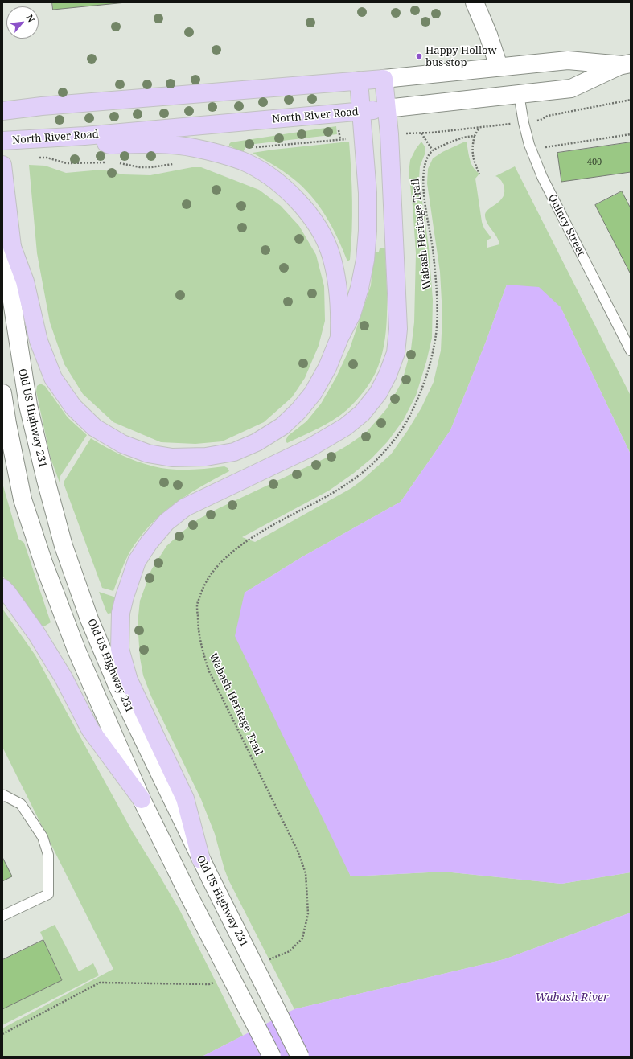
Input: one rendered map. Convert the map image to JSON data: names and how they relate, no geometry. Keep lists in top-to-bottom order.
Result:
{
  "streets": {
    "main road": ["North River Road", "Old US Highway 231"],
    "lane": ["Quincy Street"],
    "path": ["Wabash Heritage Trail"]
  },
  "crossings": [
    ["North River Road", "Quincy Street"]
  ],
  "water": ["Wabash River"],
  "places": ["Happy Hollow bus stop"],
  "house_numbers": ["400"],
  "north": "top right"
}
